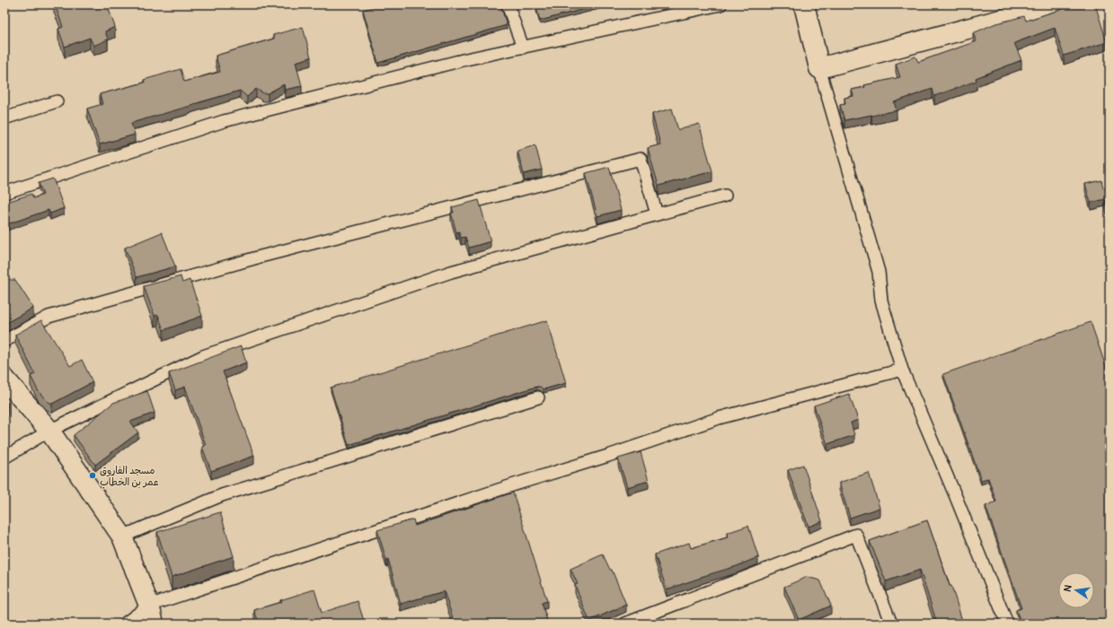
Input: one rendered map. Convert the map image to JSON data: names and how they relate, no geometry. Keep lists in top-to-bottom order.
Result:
{
  "places": ["مسجد الفاروق عمر بن الخطاب"],
  "north": "left"
}
